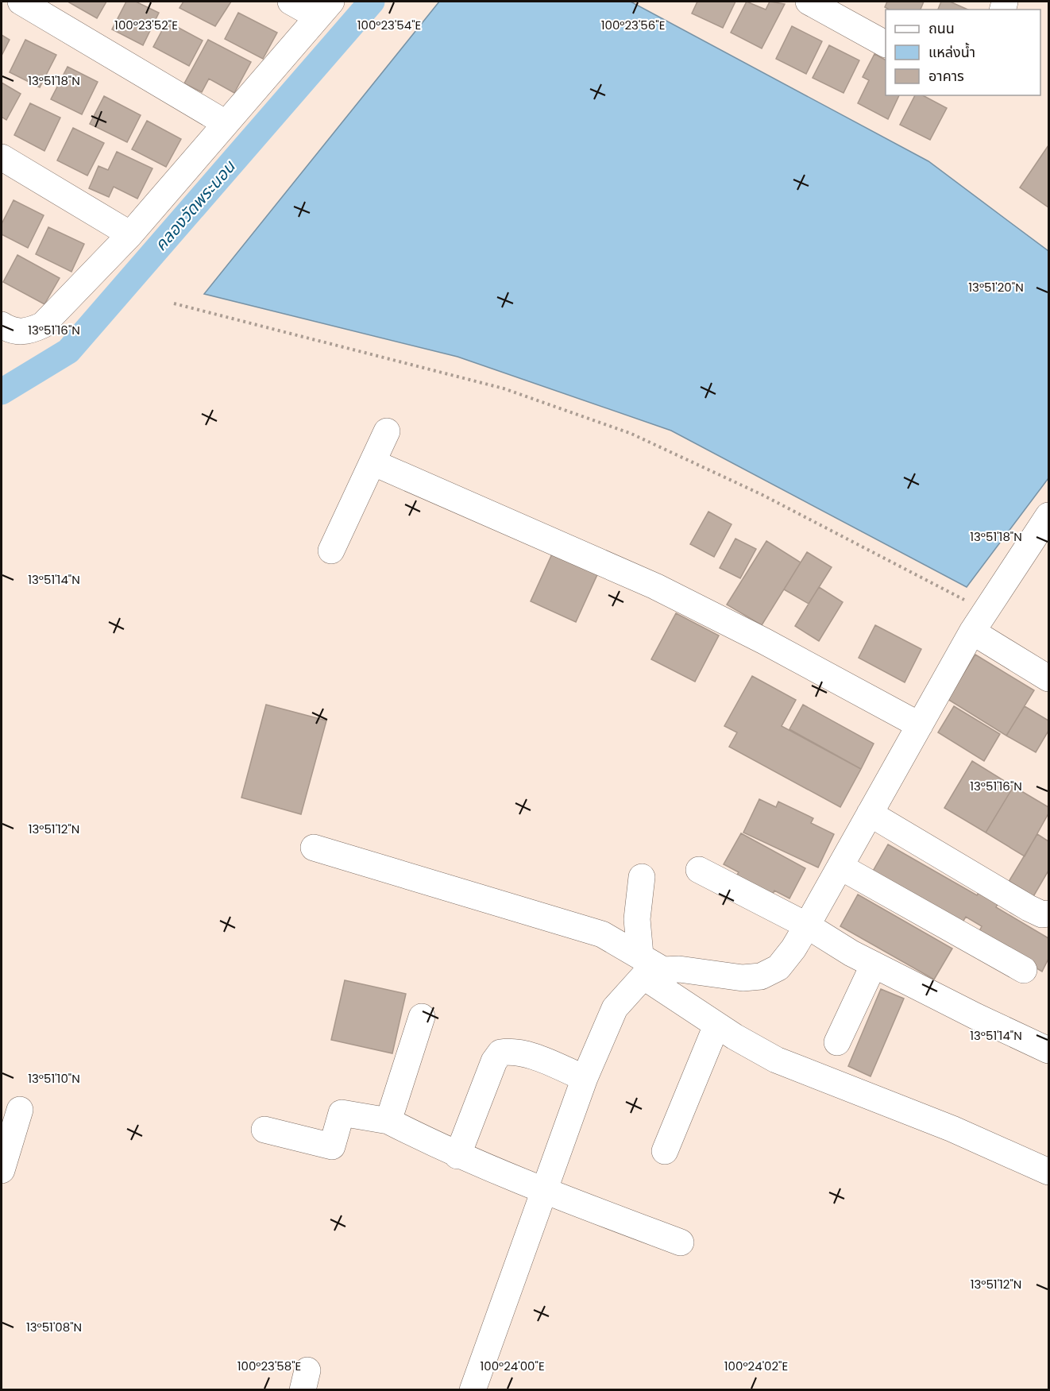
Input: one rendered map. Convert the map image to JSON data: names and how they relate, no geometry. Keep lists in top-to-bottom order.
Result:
{
  "water": ["คลองวัดพระนอน"],
  "legend": ["ถนน", "แหล่งน้ำ", "อาคาร"],
  "coordinates": [
    "100°23'52\"E",
    "100°23'54\"E",
    "100°23'56\"E",
    "13°51'18\"N",
    "13°51'20\"N",
    "13°51'16\"N",
    "13°51'14\"N",
    "13°51'12\"N",
    "13°51'10\"N",
    "13°51'08\"N",
    "100°23'58\"E",
    "100°24'00\"E",
    "100°24'02\"E"
  ]
}
